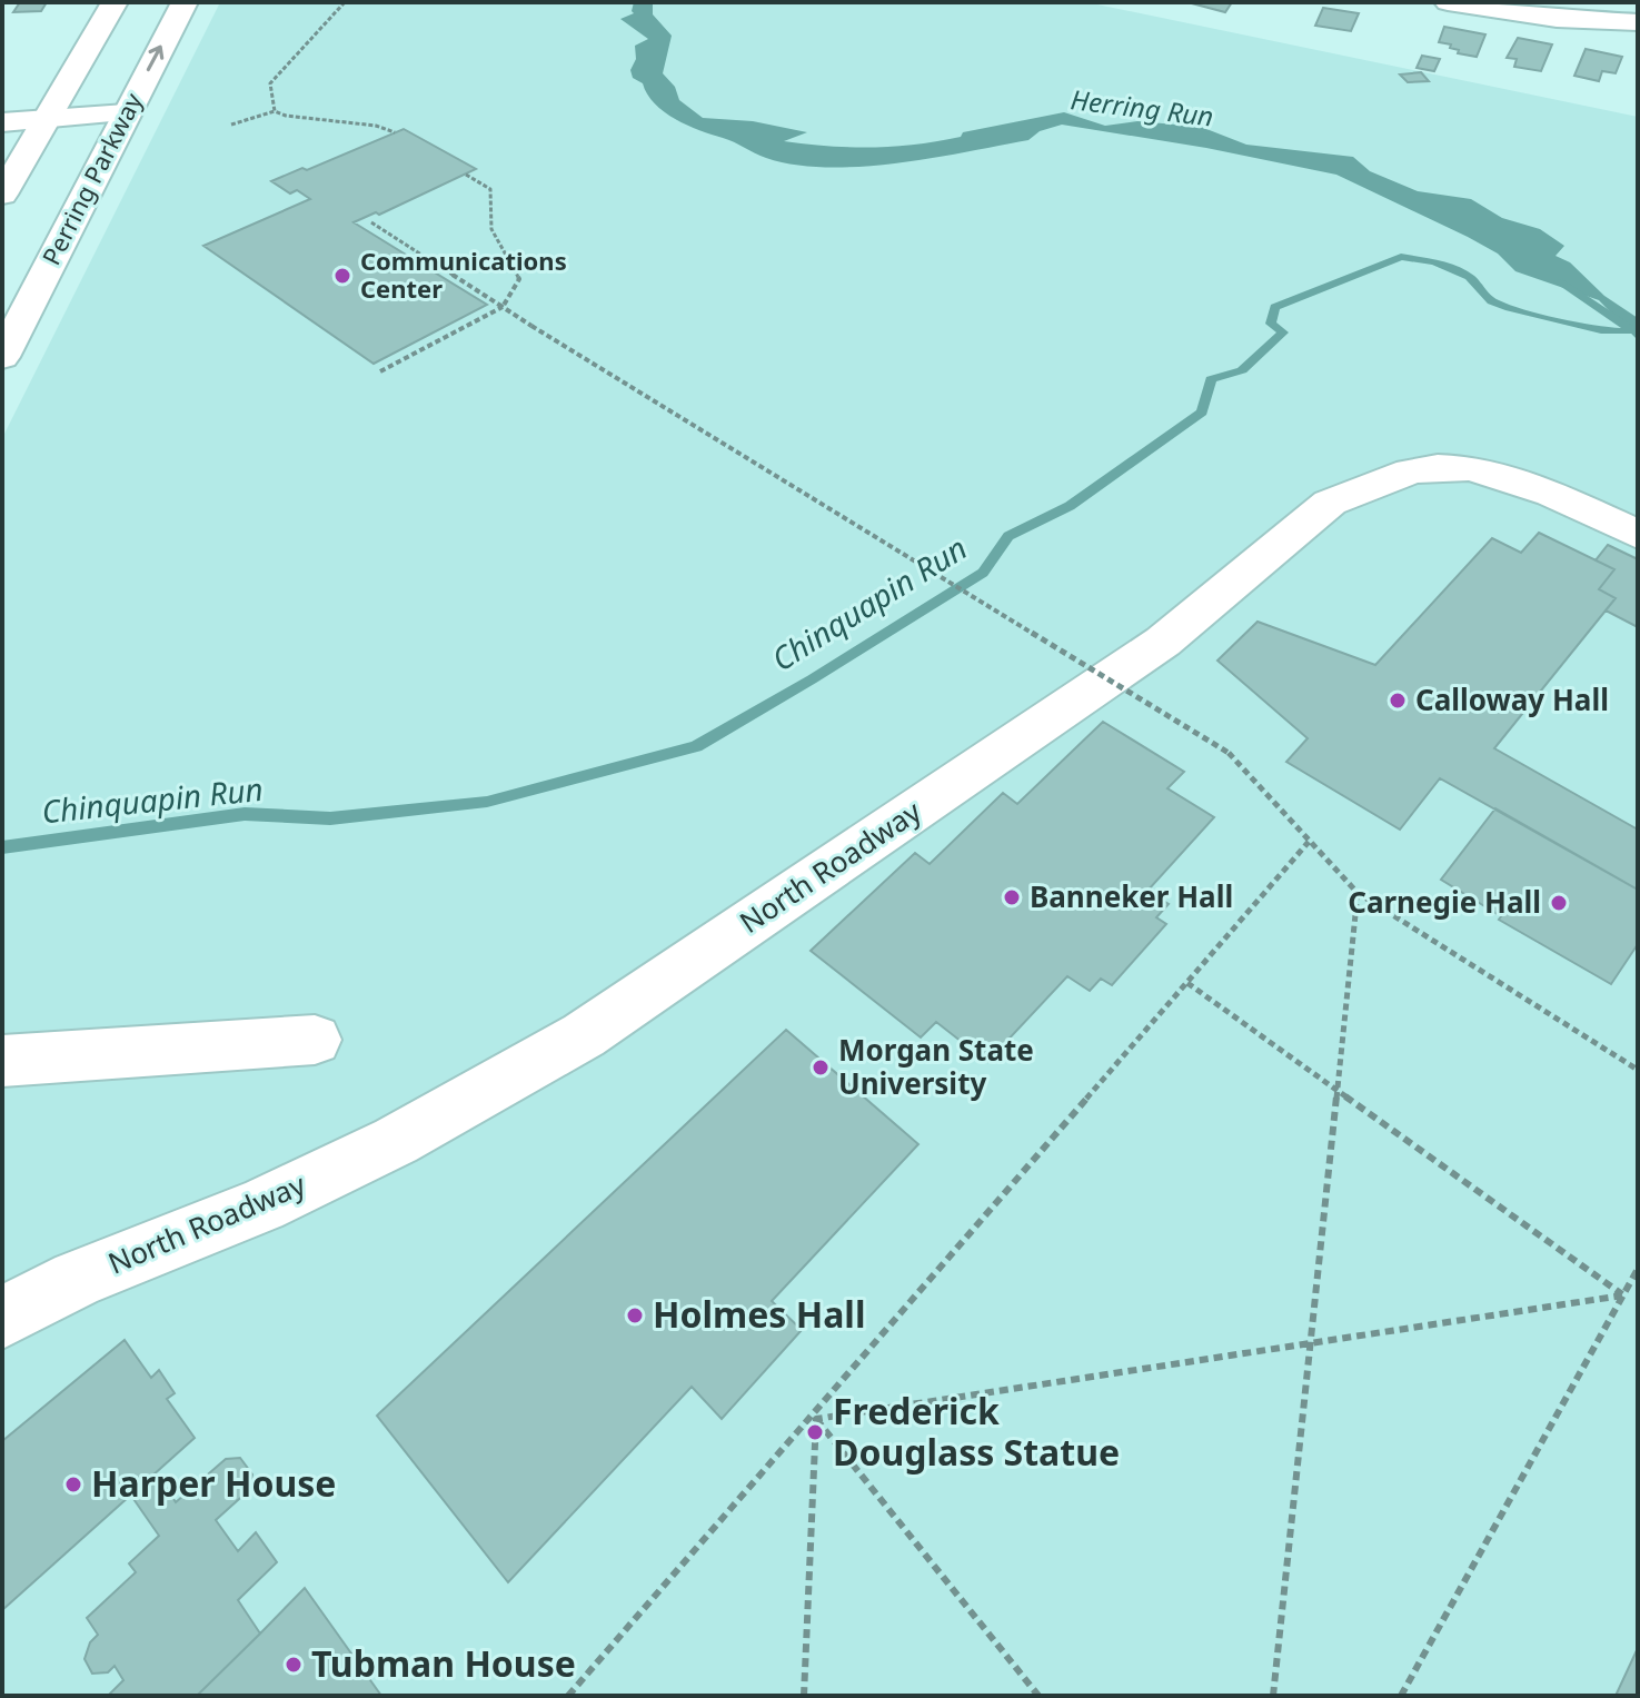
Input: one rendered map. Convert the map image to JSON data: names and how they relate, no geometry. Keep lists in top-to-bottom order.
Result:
{
  "streets": {
    "main road": ["Perring Parkway", "North Roadway"]
  },
  "water": ["Herring Run", "Chinquapin Run"],
  "places": [
    "Communications Center",
    "Calloway Hall",
    "Banneker Hall",
    "Carnegie Hall",
    "Morgan State University",
    "Holmes Hall",
    "Frederick Douglass Statue",
    "Harper House",
    "Tubman House"
  ]
}
